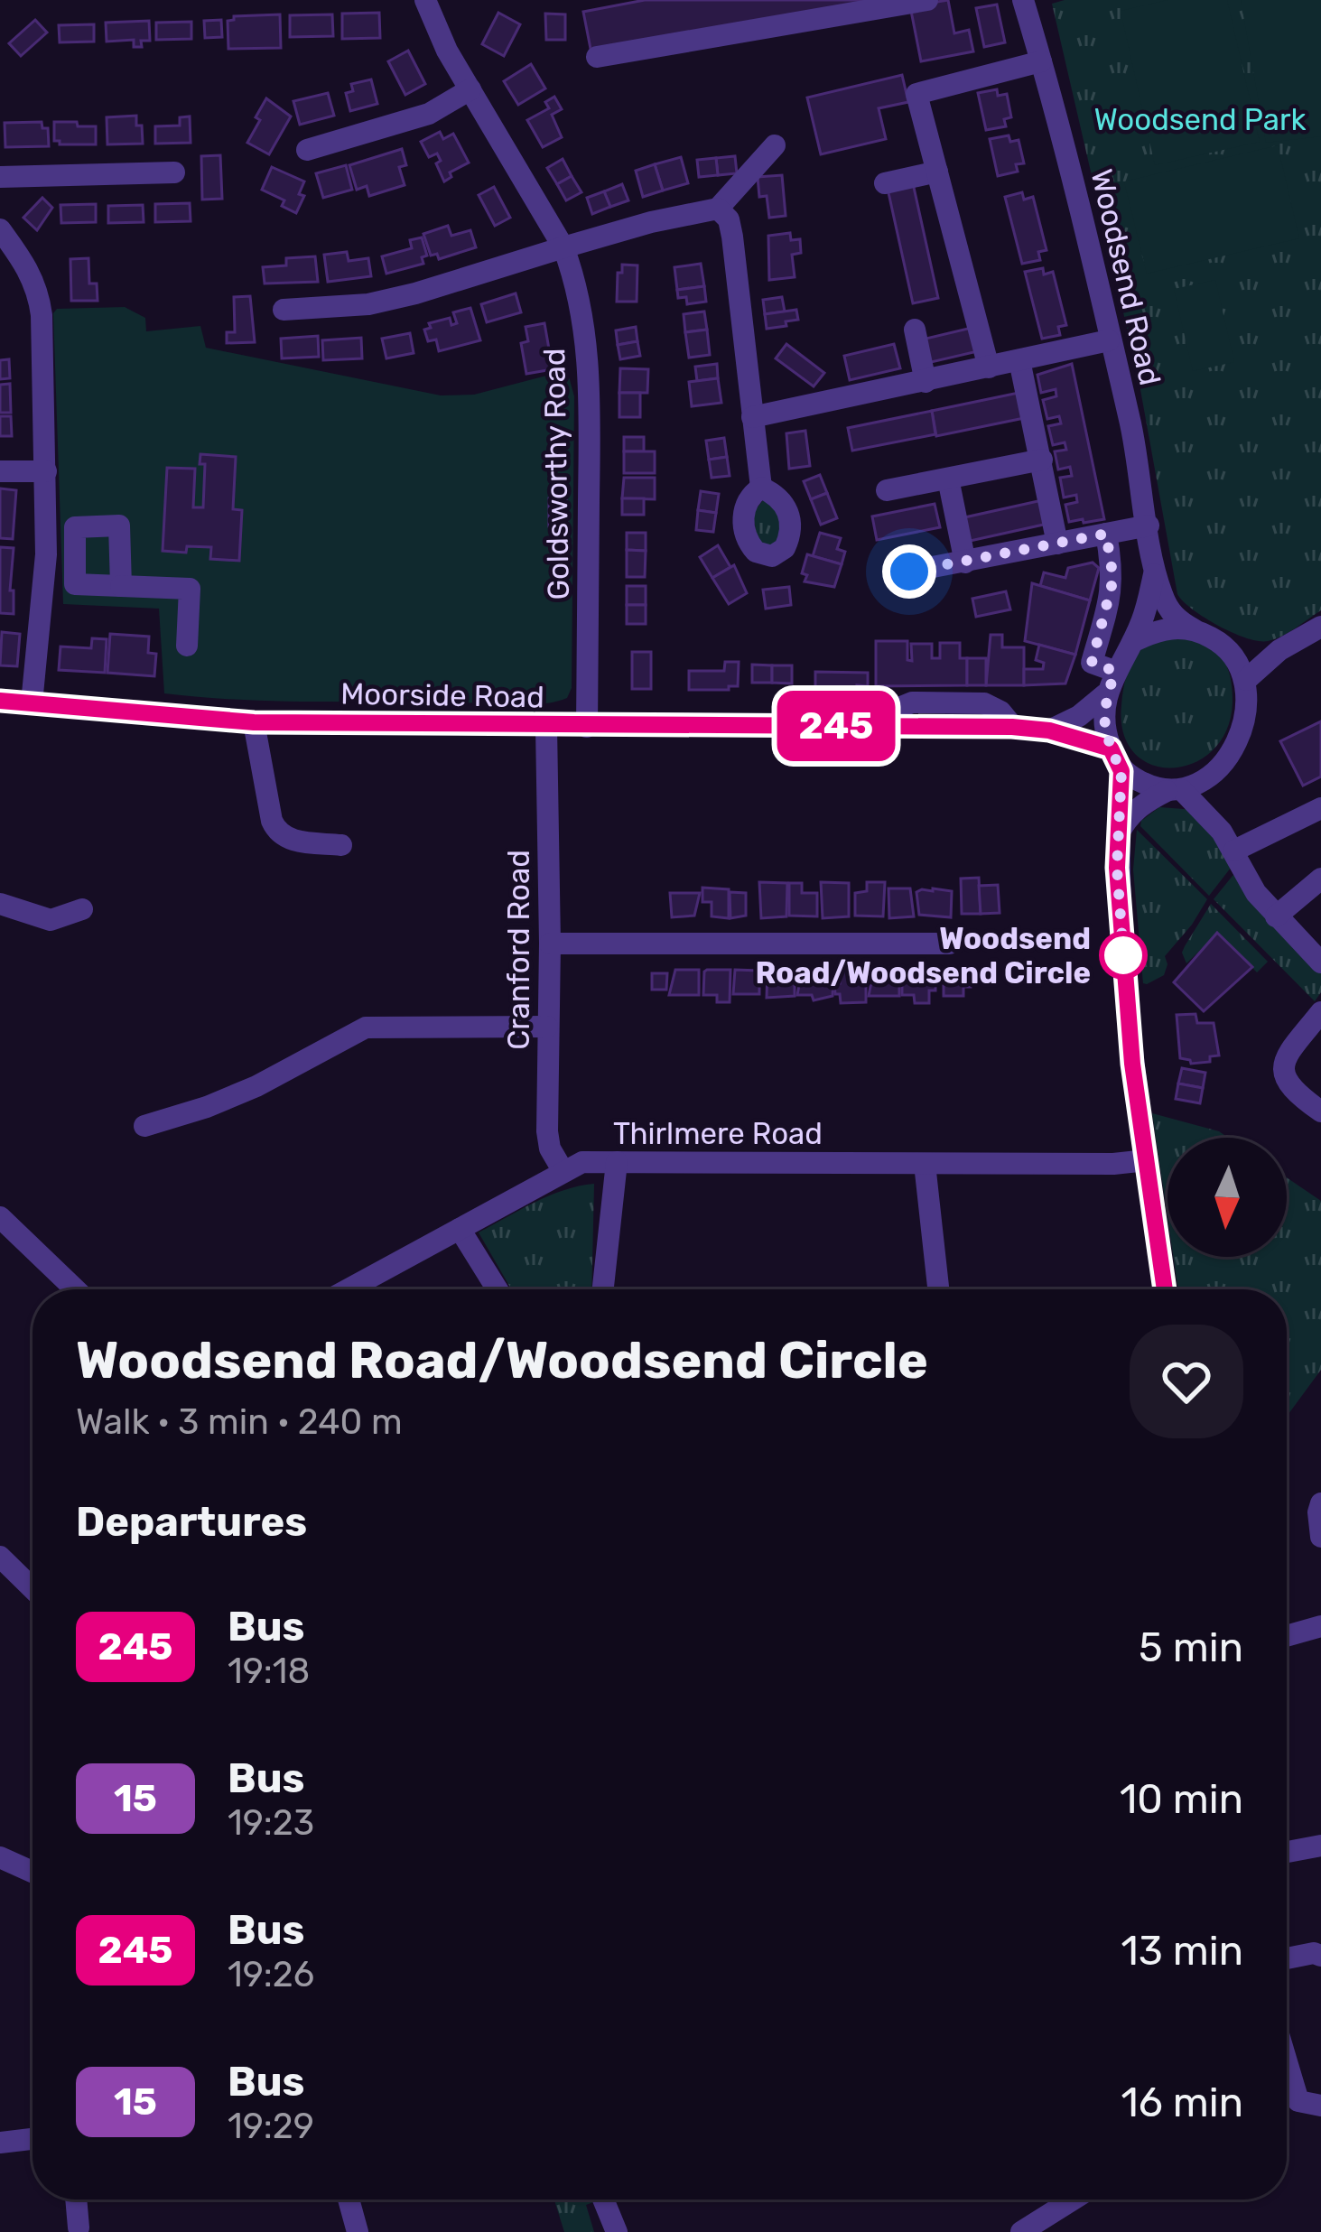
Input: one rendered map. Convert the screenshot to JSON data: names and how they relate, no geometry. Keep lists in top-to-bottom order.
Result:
{
  "streets": {
    "street": [
      "Woodsend Road",
      "Goldsworthy Road",
      "Moorside Road",
      "Cranford Road",
      "Thirlmere Road"
    ]
  },
  "crossings": [
    ["Woodsend Road", "Moorside Road"],
    ["Goldsworthy Road", "Moorside Road"],
    ["Moorside Road", "Cranford Road"],
    ["Cranford Road", "Thirlmere Road"]
  ],
  "parks": ["Woodsend Park"],
  "places": ["Woodsend Road/Woodsend Circle"],
  "lines": ["bus line 245"],
  "north": "bottom",
  "page": {
    "on_map": "245",
    "heading": [
      ["Woodsend Road/Woodsend Circle", "Walk · 3 min · 240 m"],
      "Departures"
    ],
    "list": [
      {
        "mark": "245",
        "name": "Bus",
        "note": "19:18",
        "value": "5 min"
      },
      {
        "mark": "15",
        "name": "Bus",
        "note": "19:23",
        "value": "10 min"
      },
      {
        "mark": "245",
        "name": "Bus",
        "note": "19:26",
        "value": "13 min"
      },
      {
        "mark": "15",
        "name": "Bus",
        "note": "19:29",
        "value": "16 min"
      }
    ]
  }
}
